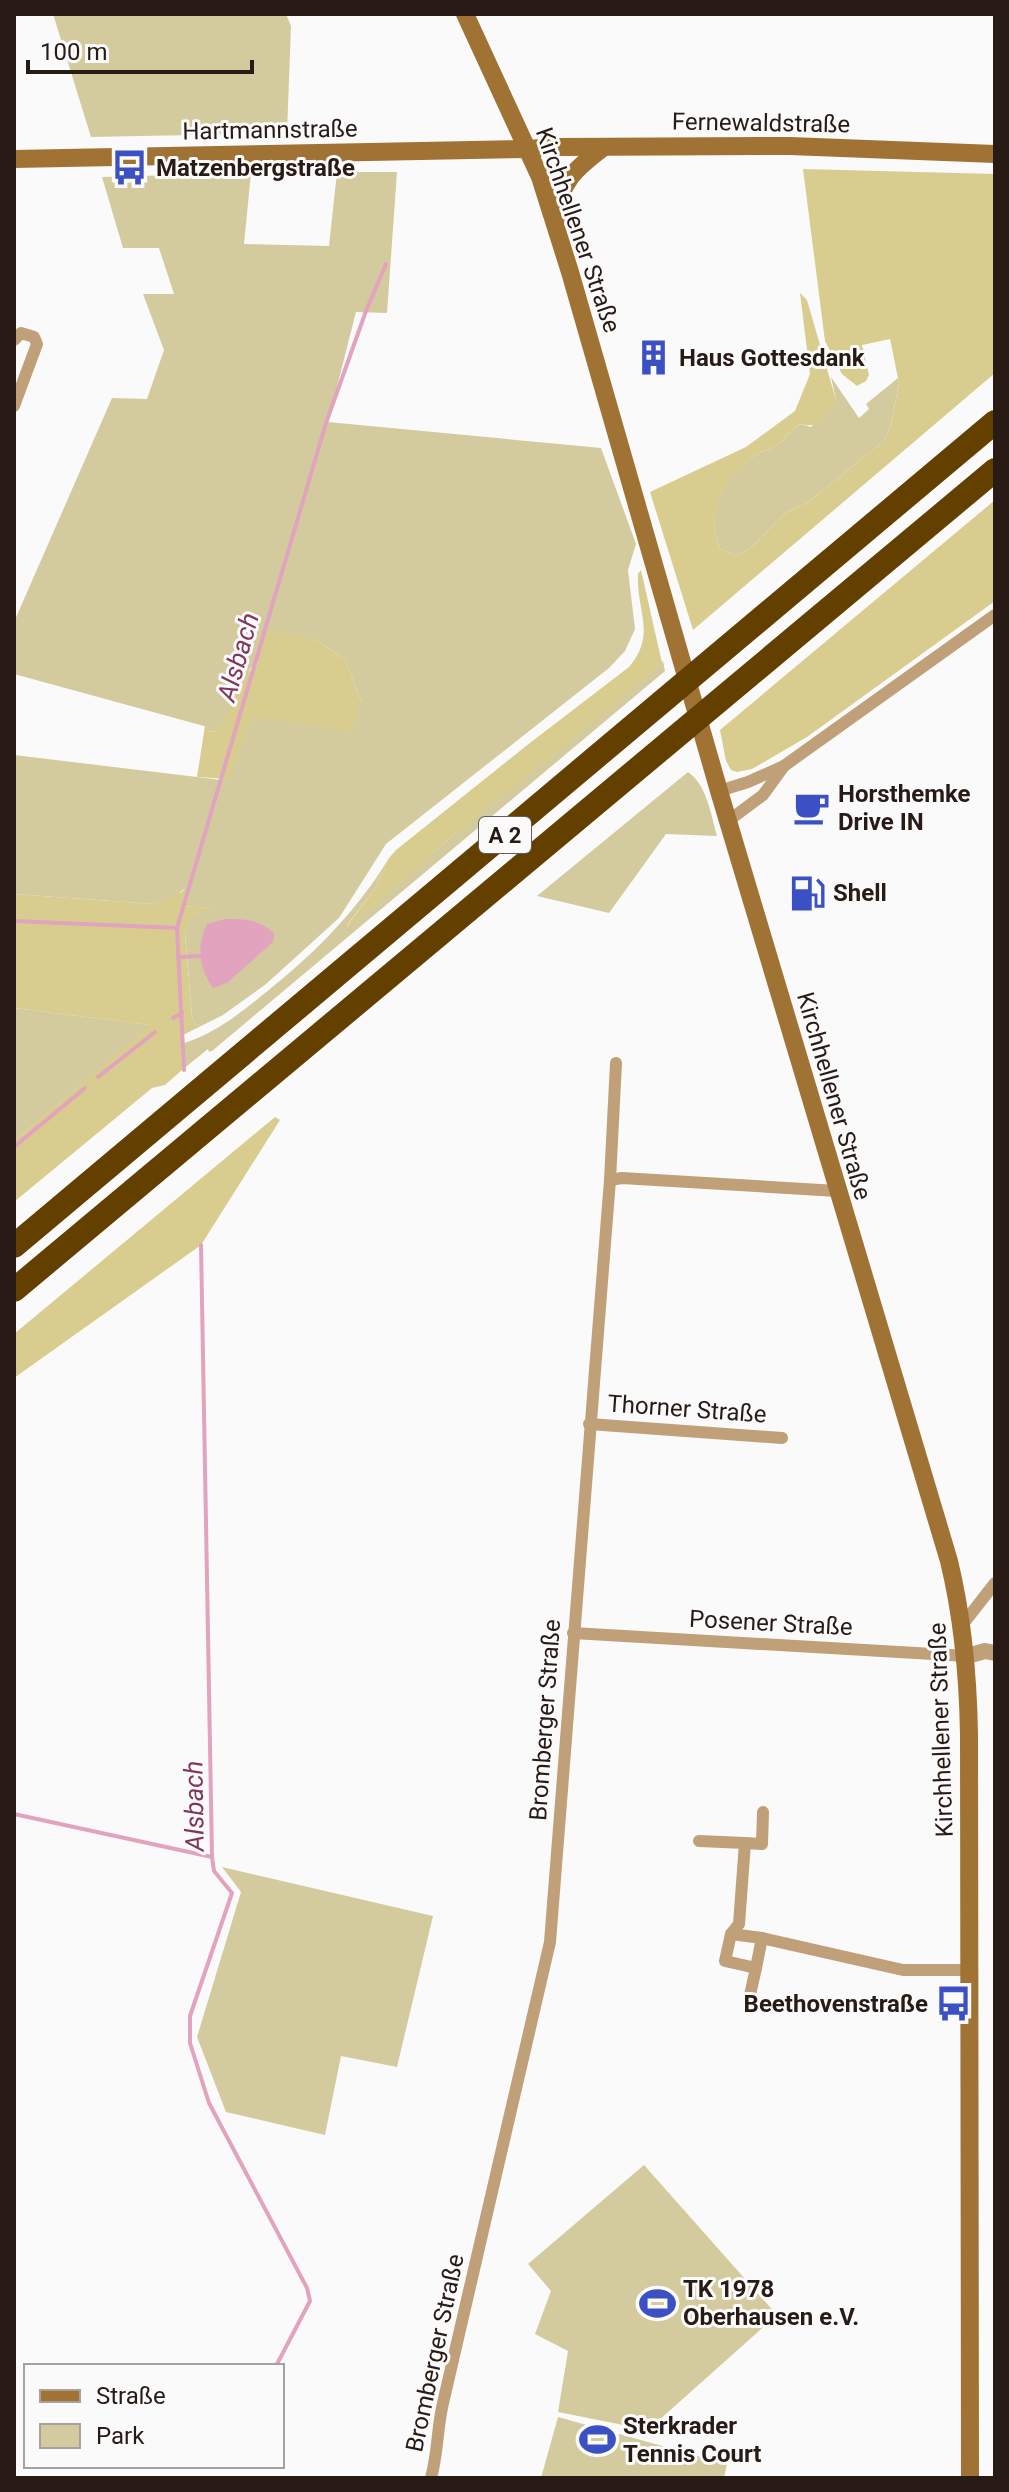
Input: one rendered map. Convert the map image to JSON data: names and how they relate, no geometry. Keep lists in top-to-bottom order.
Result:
{
  "streets": {
    "highway": ["A 2"],
    "main road": ["Fernewaldstraße", "Hartmannstraße", "Kirchhellener Straße"],
    "street": ["Thorner Straße", "Posener Straße", "Bromberger Straße"]
  },
  "crossings": [
    ["Fernewaldstraße", "Hartmannstraße"],
    ["Fernewaldstraße", "Kirchhellener Straße"],
    ["Hartmannstraße", "Kirchhellener Straße"],
    ["Kirchhellener Straße", "Posener Straße"],
    ["Thorner Straße", "Bromberger Straße"],
    ["Posener Straße", "Bromberger Straße"]
  ],
  "water": ["Alsbach"],
  "places": {
    "bus stop": ["Matzenbergstraße", "Beethovenstraße"],
    "building": ["Haus Gottesdank"],
    "cafe": ["Horsthemke Drive IN"],
    "fuel station": ["Shell"],
    "sports": ["TK 1978 Oberhausen e.V.", "Sterkrader Tennis Court"]
  },
  "legend": ["Straße", "Park"],
  "scale_bar": "100 m"
}
